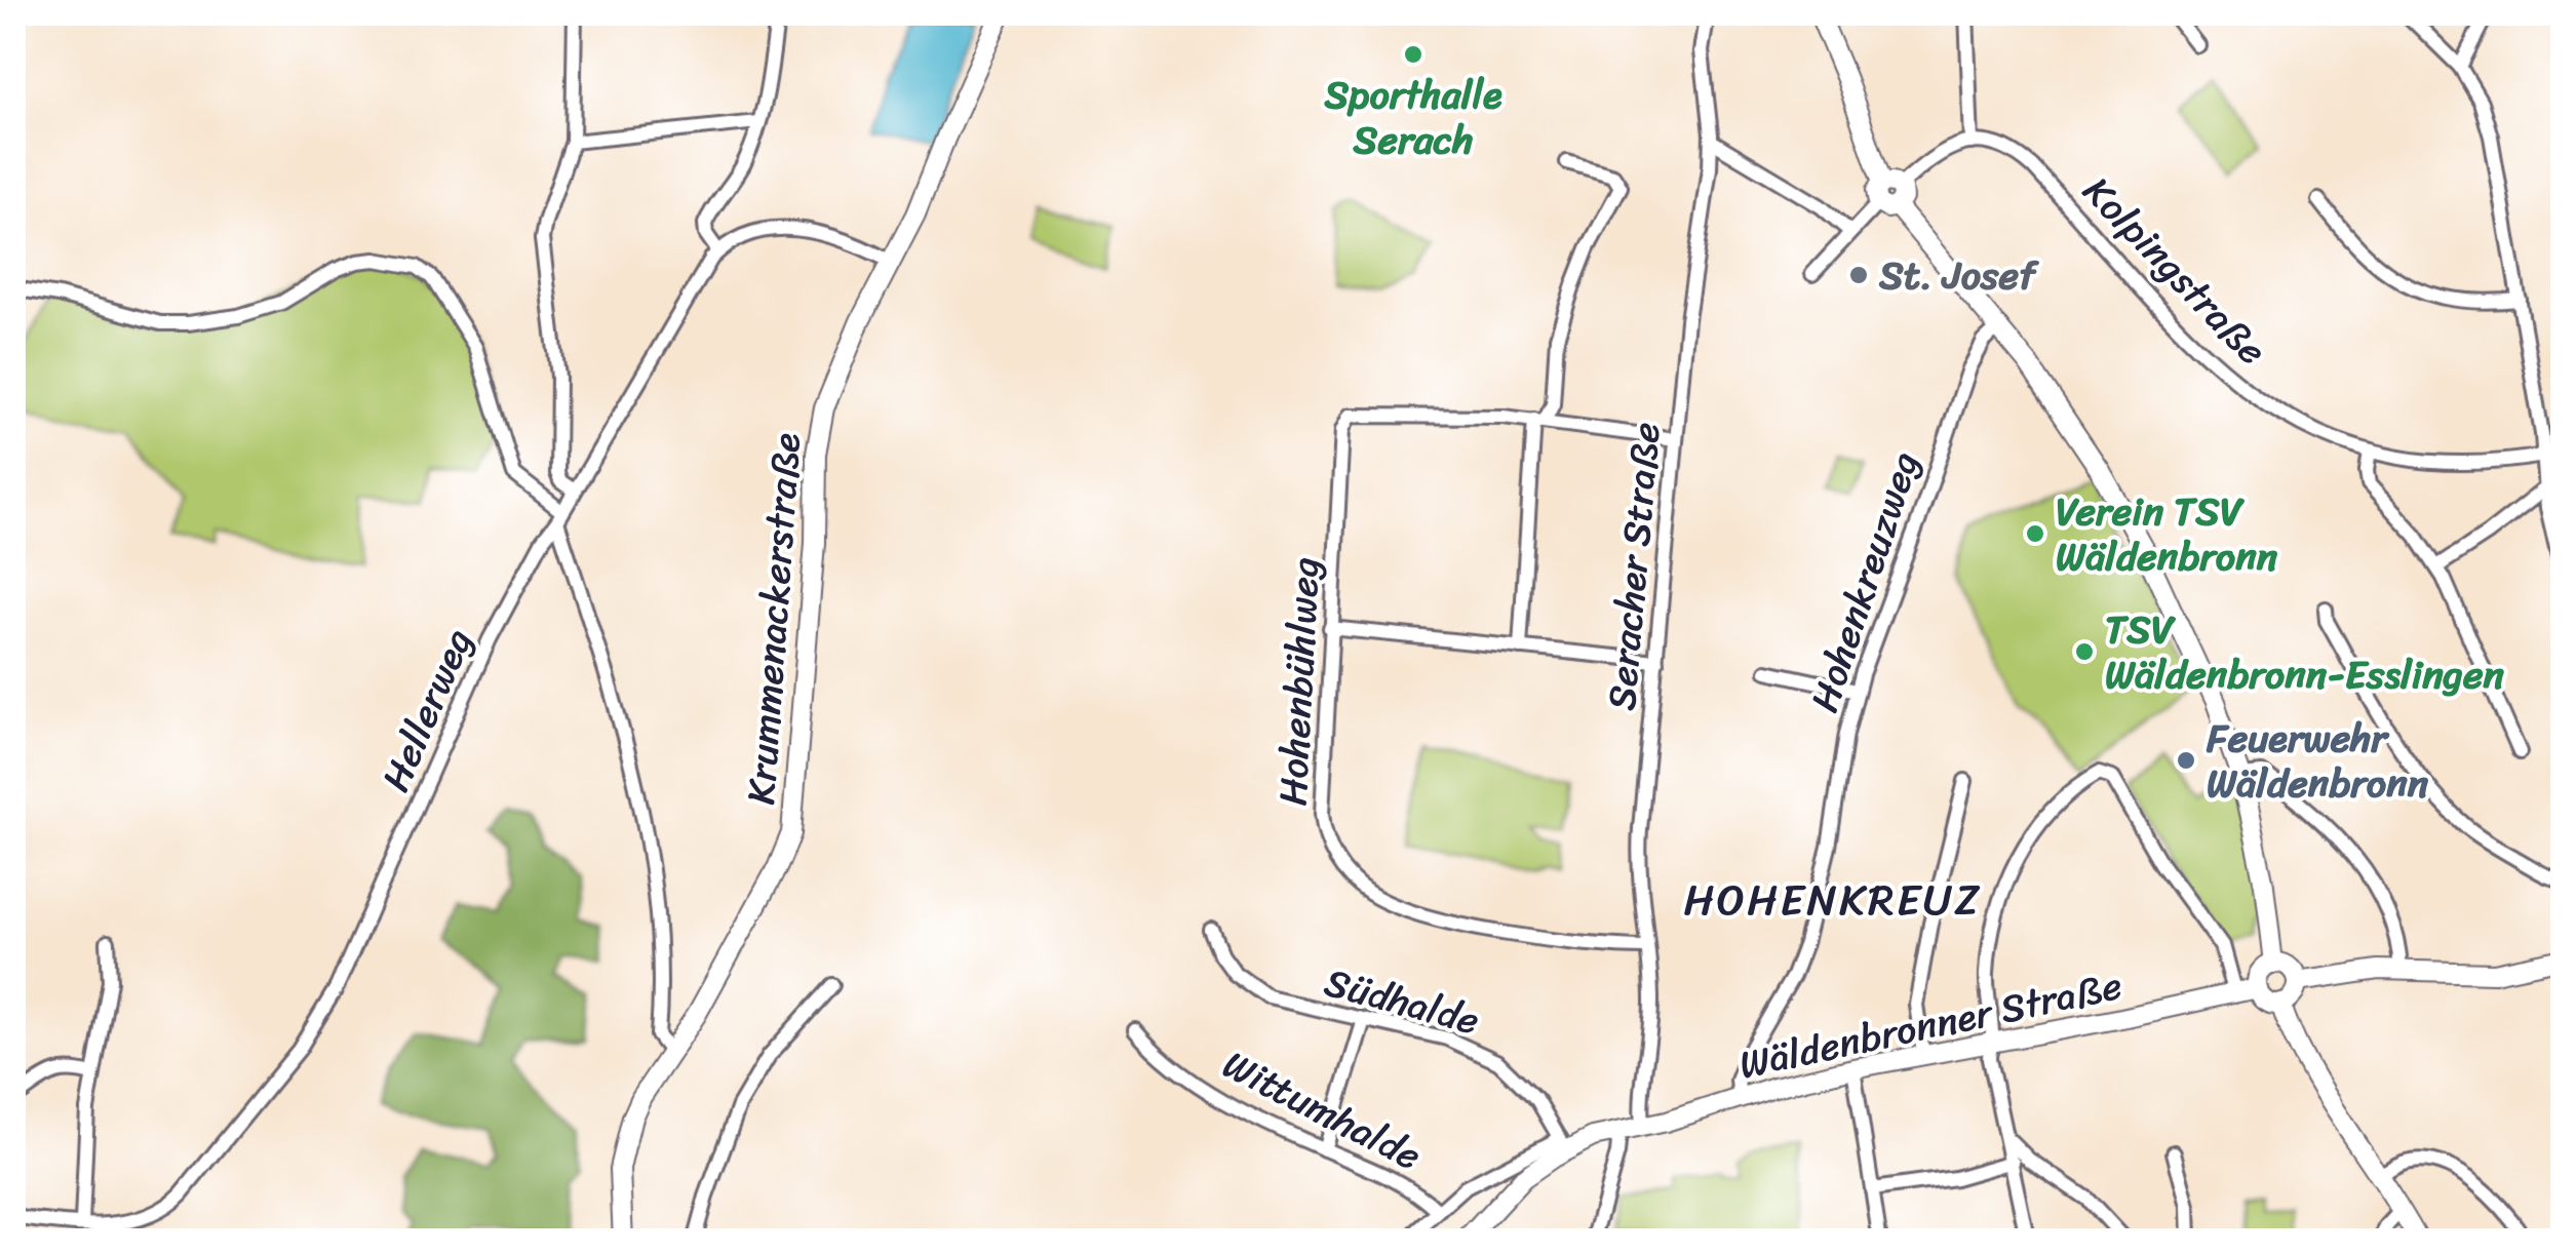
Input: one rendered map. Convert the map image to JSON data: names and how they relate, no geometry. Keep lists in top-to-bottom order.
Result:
{
  "streets": {
    "street": [
      "Kolpingstraße",
      "Seracher Straße",
      "Hohenkreuzweg",
      "Krummenackerstraße",
      "Hohenbühlweg",
      "Hellerweg",
      "Südhalde",
      "Wäldenbronner Straße",
      "Wittumhalde"
    ]
  },
  "crossings": [
    ["Seracher Straße", "Hohenbühlweg"],
    ["Seracher Straße", "Wäldenbronner Straße"],
    ["Hohenkreuzweg", "Wäldenbronner Straße"],
    ["Südhalde", "Wäldenbronner Straße"]
  ],
  "districts": ["HOHENKREUZ"],
  "places": [
    "Sporthalle Serach",
    "St. Josef",
    "Verein TSV Wäldenbronn",
    "TSV Wäldenbronn-Esslingen",
    "Feuerwehr Wäldenbronn"
  ]
}
